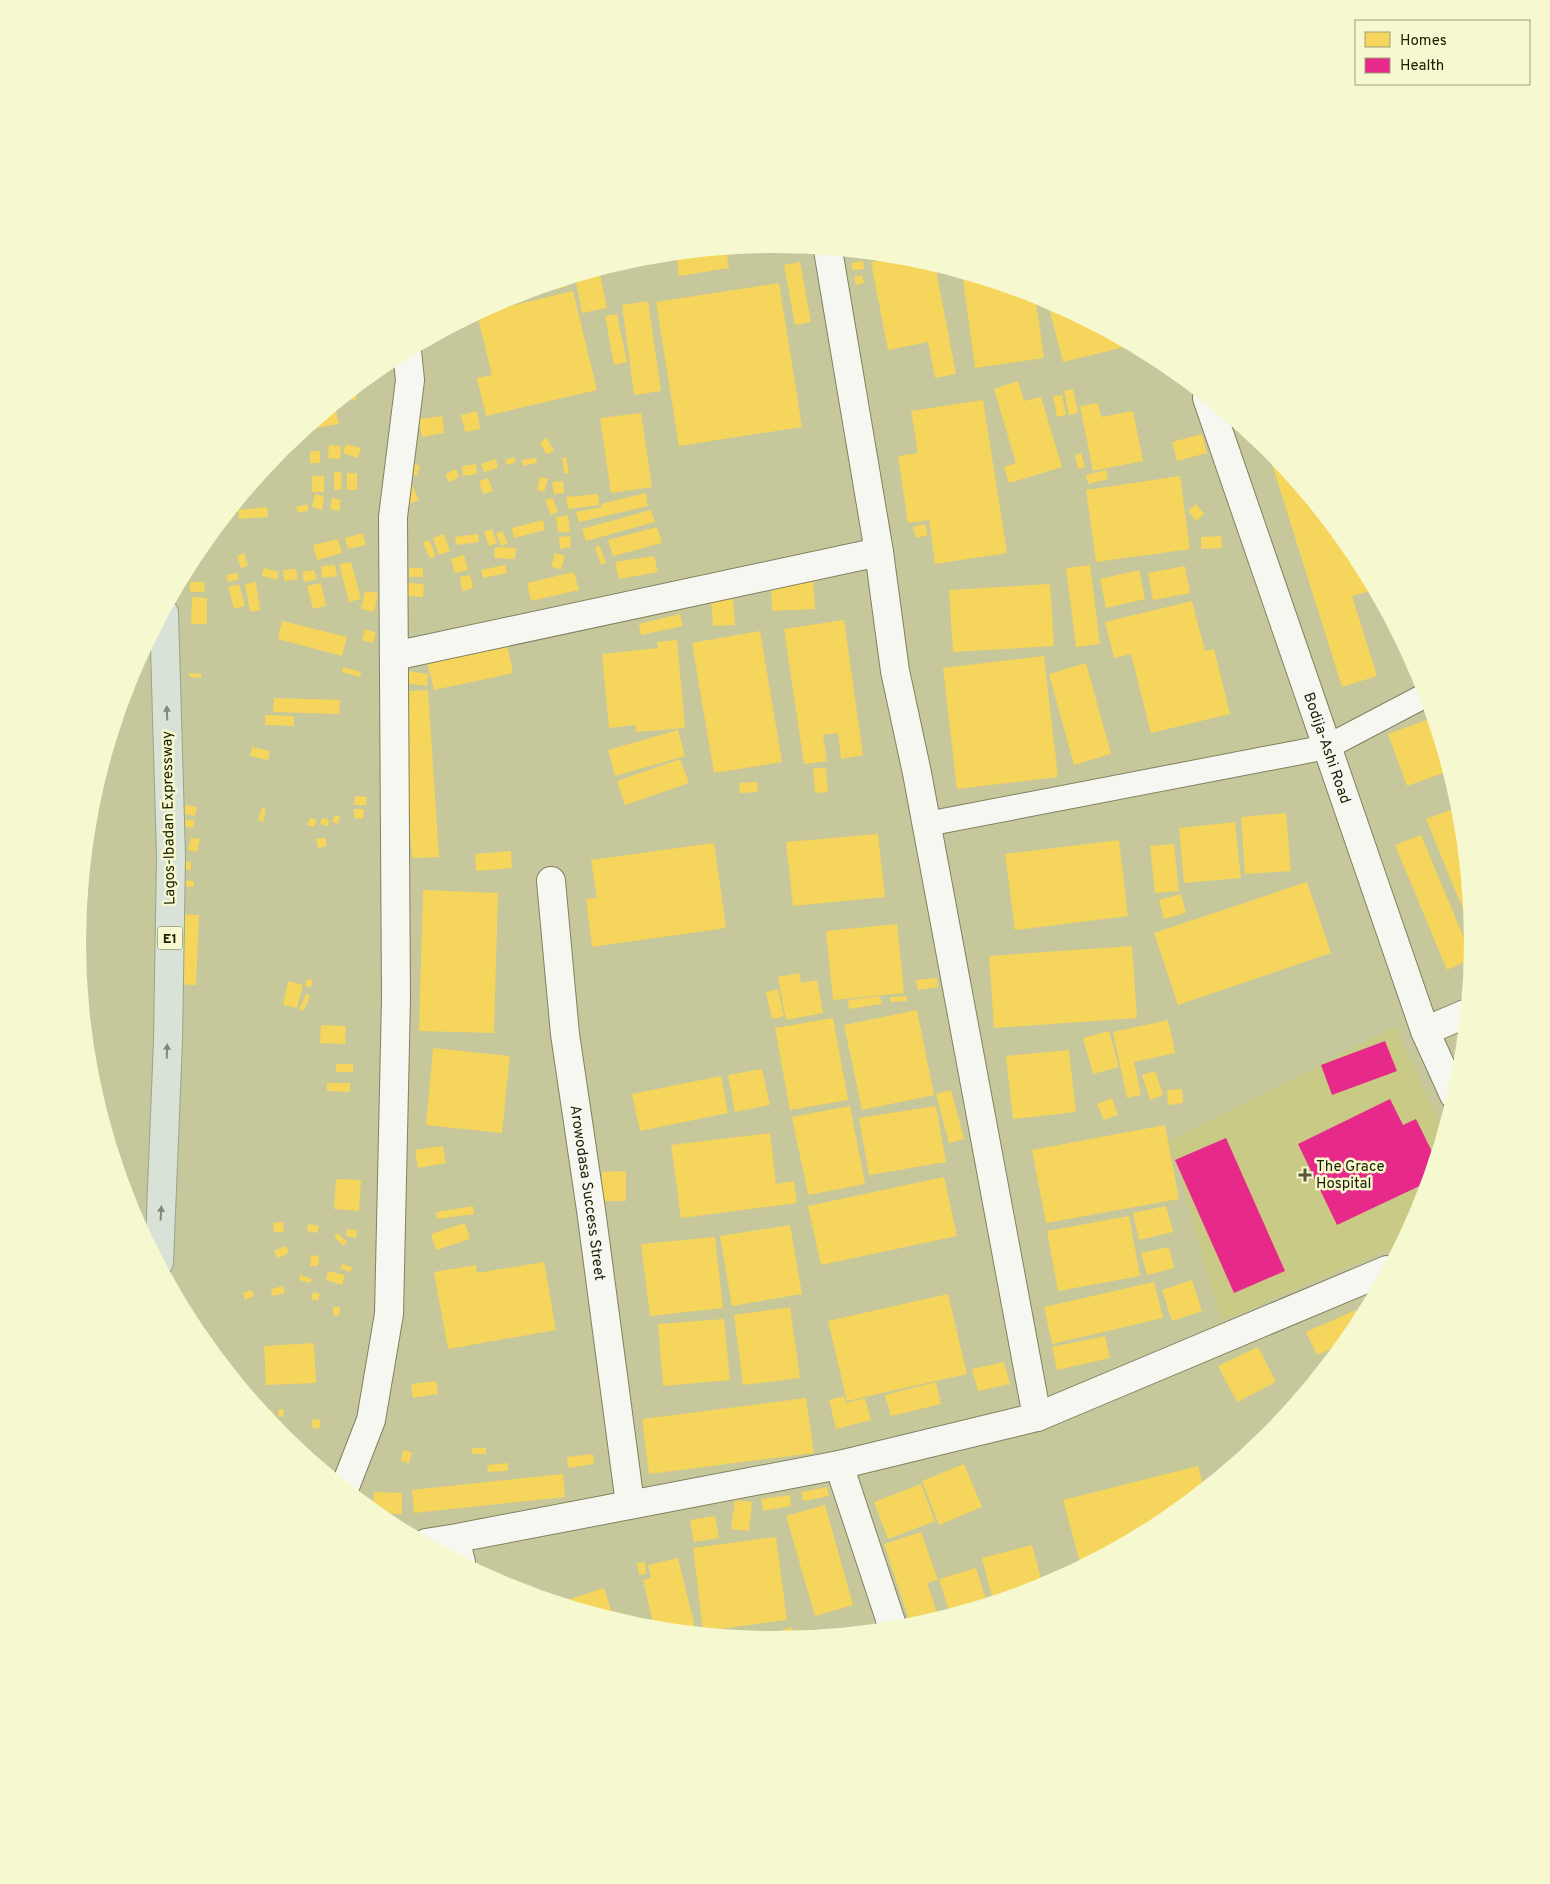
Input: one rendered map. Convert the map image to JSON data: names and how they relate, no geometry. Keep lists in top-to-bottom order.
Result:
{
  "streets": {
    "highway": ["Lagos-Ibadan Expressway", "E1"],
    "street": ["Bodija-Ashi Road", "Arowodasa Success Street"]
  },
  "one_way": ["Lagos-Ibadan Expressway"],
  "places": {
    "health": ["The Grace Hospital"]
  },
  "legend": ["Homes", "Health"]
}
